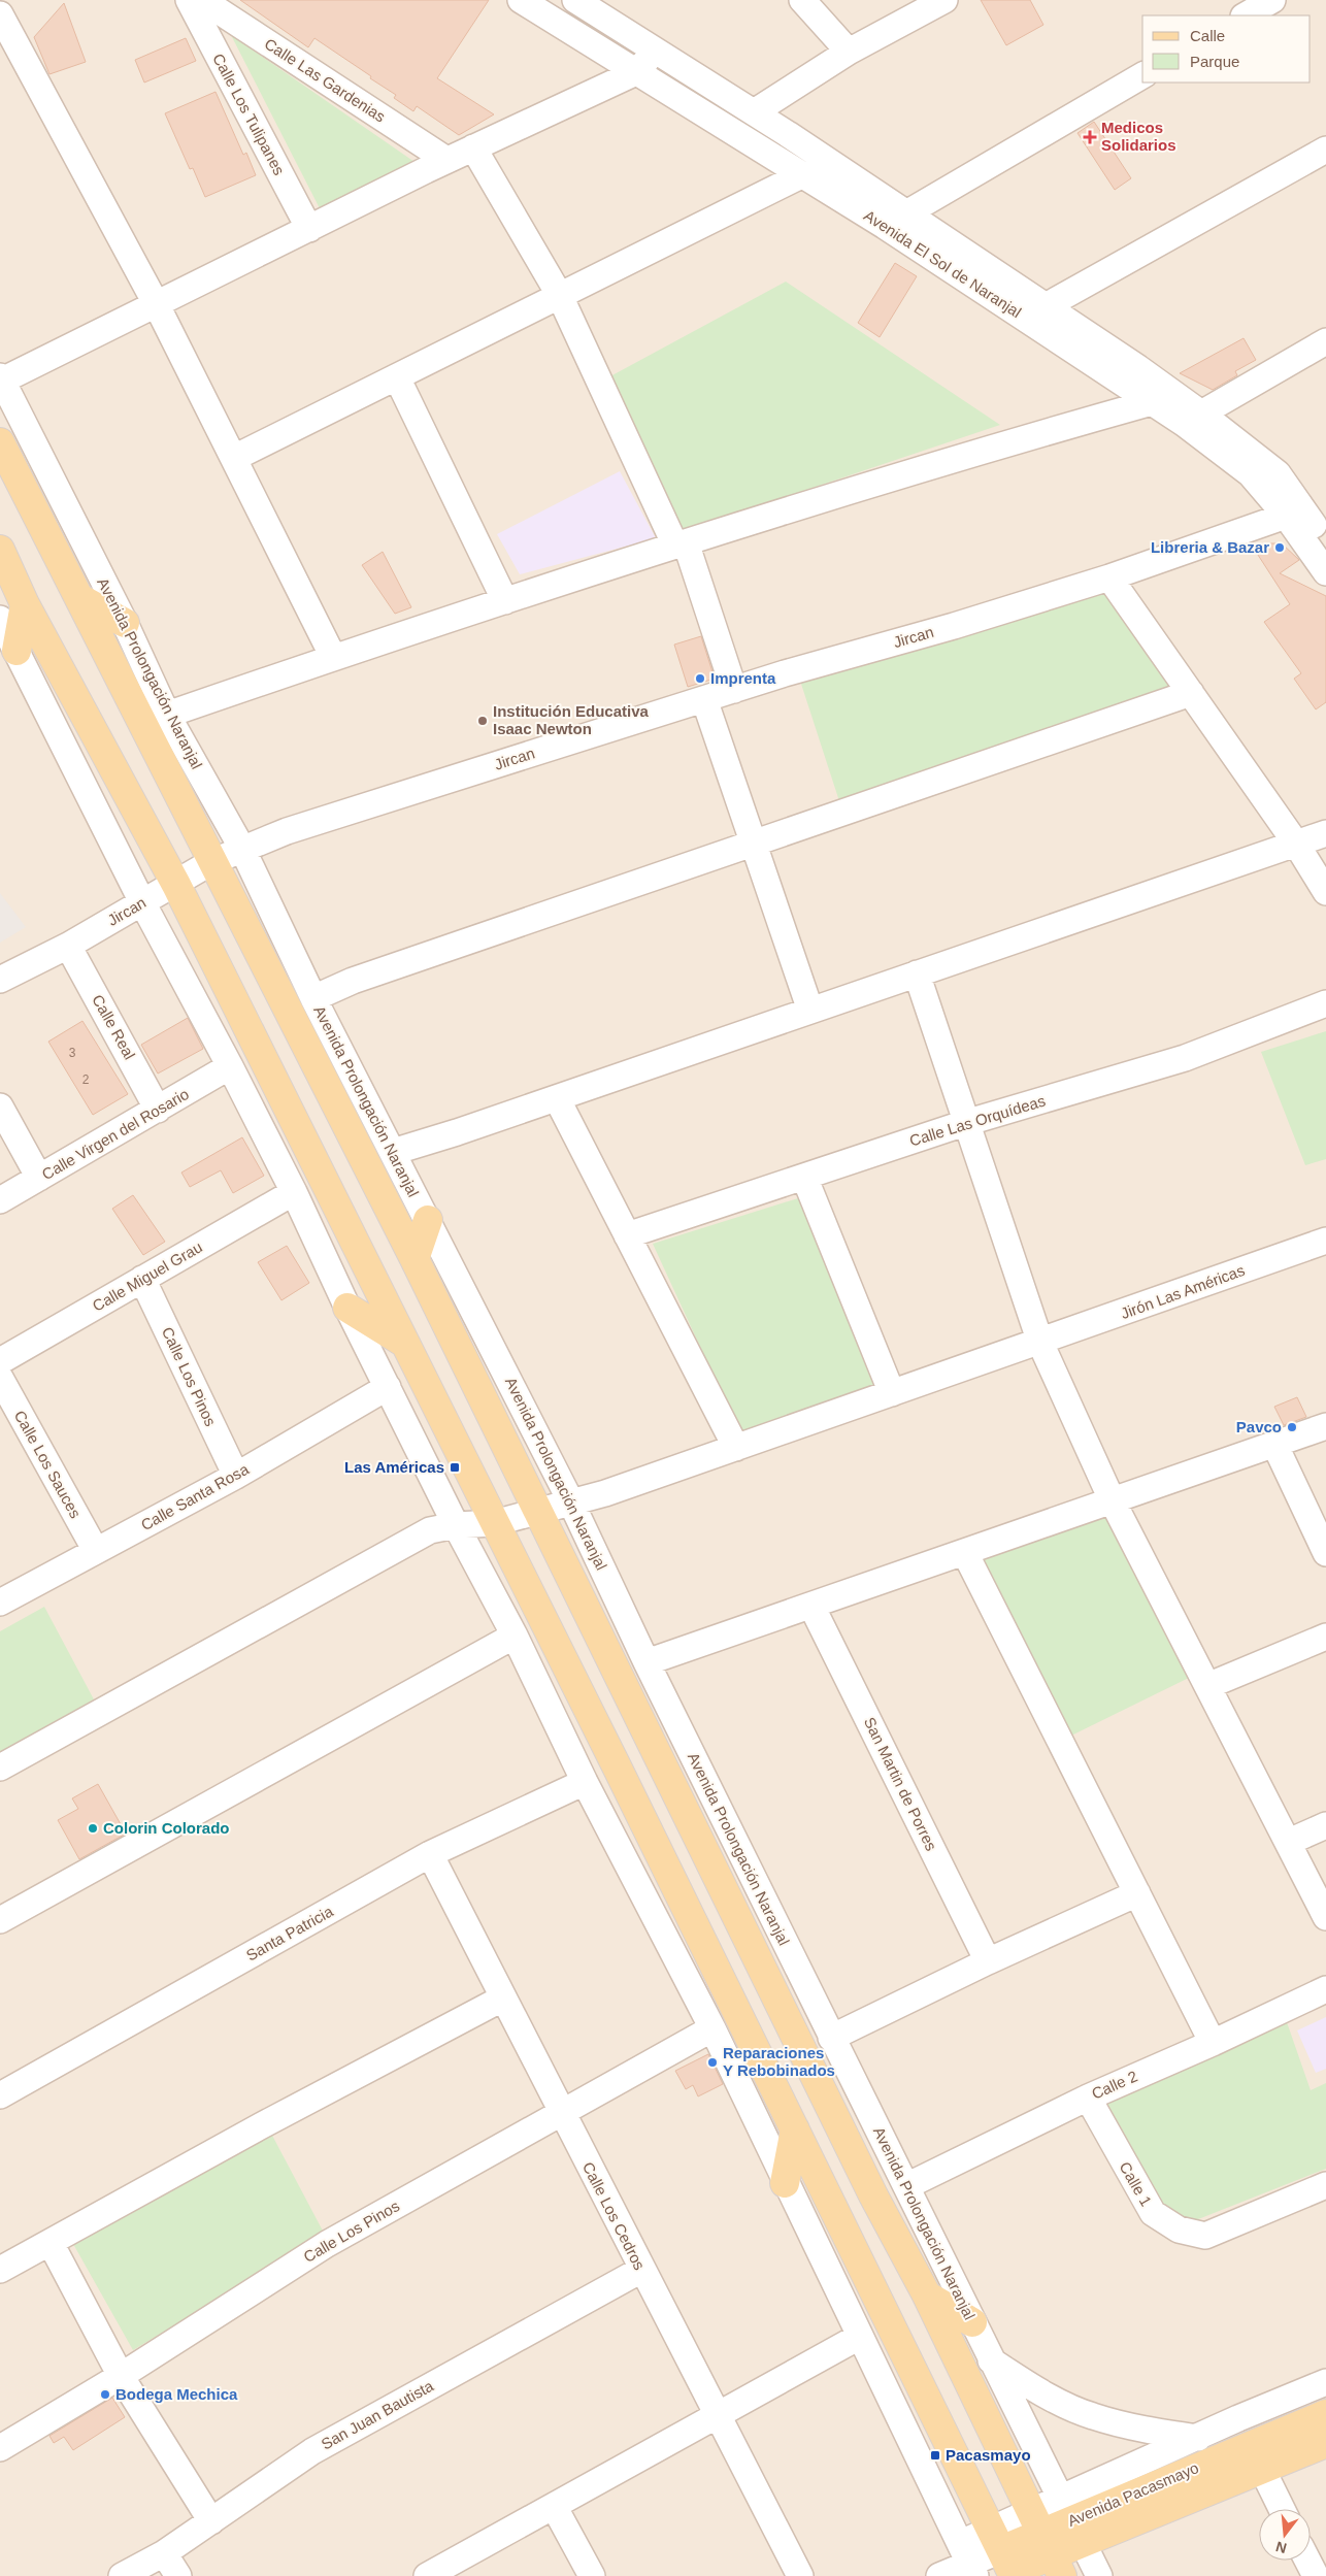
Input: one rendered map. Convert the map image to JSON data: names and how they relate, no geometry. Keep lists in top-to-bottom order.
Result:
{
  "streets": {
    "main road": ["Avenida Prolongación Naranjal", "Avenida Pacasmayo"],
    "street": [
      "Calle Las Gardenias",
      "Calle Los Tulipanes",
      "Avenida El Sol de Naranjal",
      "Jircan",
      "Calle Real",
      "Calle Las Orquídeas",
      "Calle Virgen del Rosario",
      "Calle Miguel Grau",
      "Jirón Las Américas",
      "Calle Los Pinos",
      "Calle Los Sauces",
      "Calle Santa Rosa",
      "San Martin de Porres",
      "Santa Patricia",
      "Calle 2",
      "Calle 1",
      "Calle Los Cedros",
      "San Juan Bautista"
    ]
  },
  "crossings": [
    ["Avenida El Sol de Naranjal", "Jircan"],
    ["Jircan", "Avenida Prolongación Naranjal"],
    ["Jircan", "Calle Real"],
    ["Avenida Prolongación Naranjal", "Jirón Las Américas"],
    ["Avenida Prolongación Naranjal", "Calle 2"],
    ["Avenida Prolongación Naranjal", "Avenida Pacasmayo"],
    ["Calle Real", "Calle Virgen del Rosario"],
    ["Calle Miguel Grau", "Calle Los Pinos"],
    ["Calle Los Pinos", "Calle Santa Rosa"],
    ["Calle Los Pinos", "Calle Los Cedros"],
    ["Calle Los Sauces", "Calle Santa Rosa"],
    ["Santa Patricia", "Calle Los Cedros"],
    ["Calle 2", "Calle 1"],
    ["Calle Los Cedros", "San Juan Bautista"]
  ],
  "places": {
    "health": ["Medicos Solidarios"],
    "other": [
      "Libreria & Bazar",
      "Imprenta",
      "Institución Educativa Isaac Newton",
      "Pavco",
      "Colorin Colorado",
      "Reparaciones Y Rebobinados",
      "Bodega Mechica"
    ],
    "transit": ["Las Américas", "Pacasmayo"]
  },
  "house_numbers": ["3", "2"],
  "legend": ["Calle", "Parque"],
  "north": "bottom"
}
